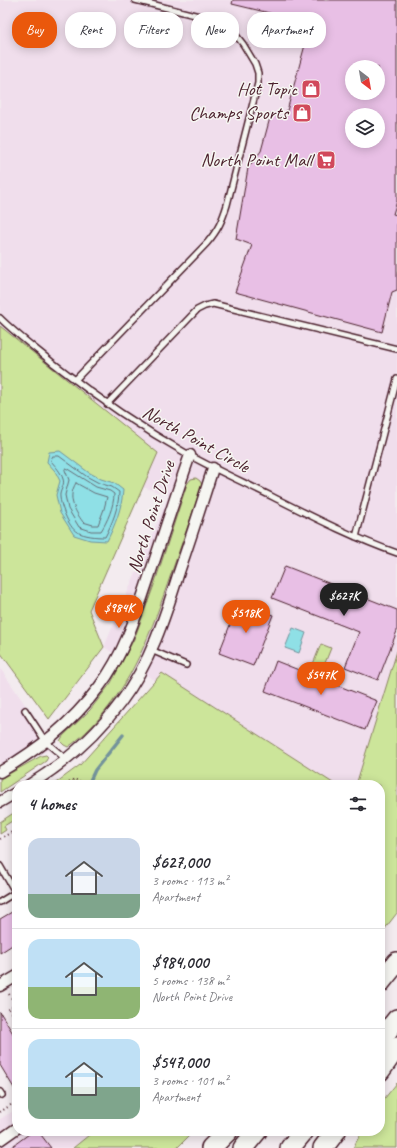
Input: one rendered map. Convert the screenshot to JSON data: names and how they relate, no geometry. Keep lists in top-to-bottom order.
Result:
{
  "streets": {
    "street": ["North Point Drive"],
    "lane": ["North Point Circle"]
  },
  "crossings": [
    ["North Point Circle", "North Point Drive"]
  ],
  "places": {
    "shop": ["Hot Topic", "Champs Sports"],
    "supermarket": ["North Point Mall"]
  },
  "north": "bottom right",
  "page": {
    "chip": [
      "Buy",
      "Rent",
      "Filters",
      "New",
      "Apartment"
    ],
    "price": [
      "$627K",
      "$984K",
      "$518K",
      "$547K"
    ],
    "heading": "4 homes",
    "list": [
      {
        "name": "$627,000",
        "note": "3 rooms · 113 m² · Apartment"
      },
      {
        "name": "$984,000",
        "note": "5 rooms · 138 m² · North Point Drive"
      },
      {
        "name": "$547,000",
        "note": "3 rooms · 101 m² · Apartment"
      }
    ]
  }
}
